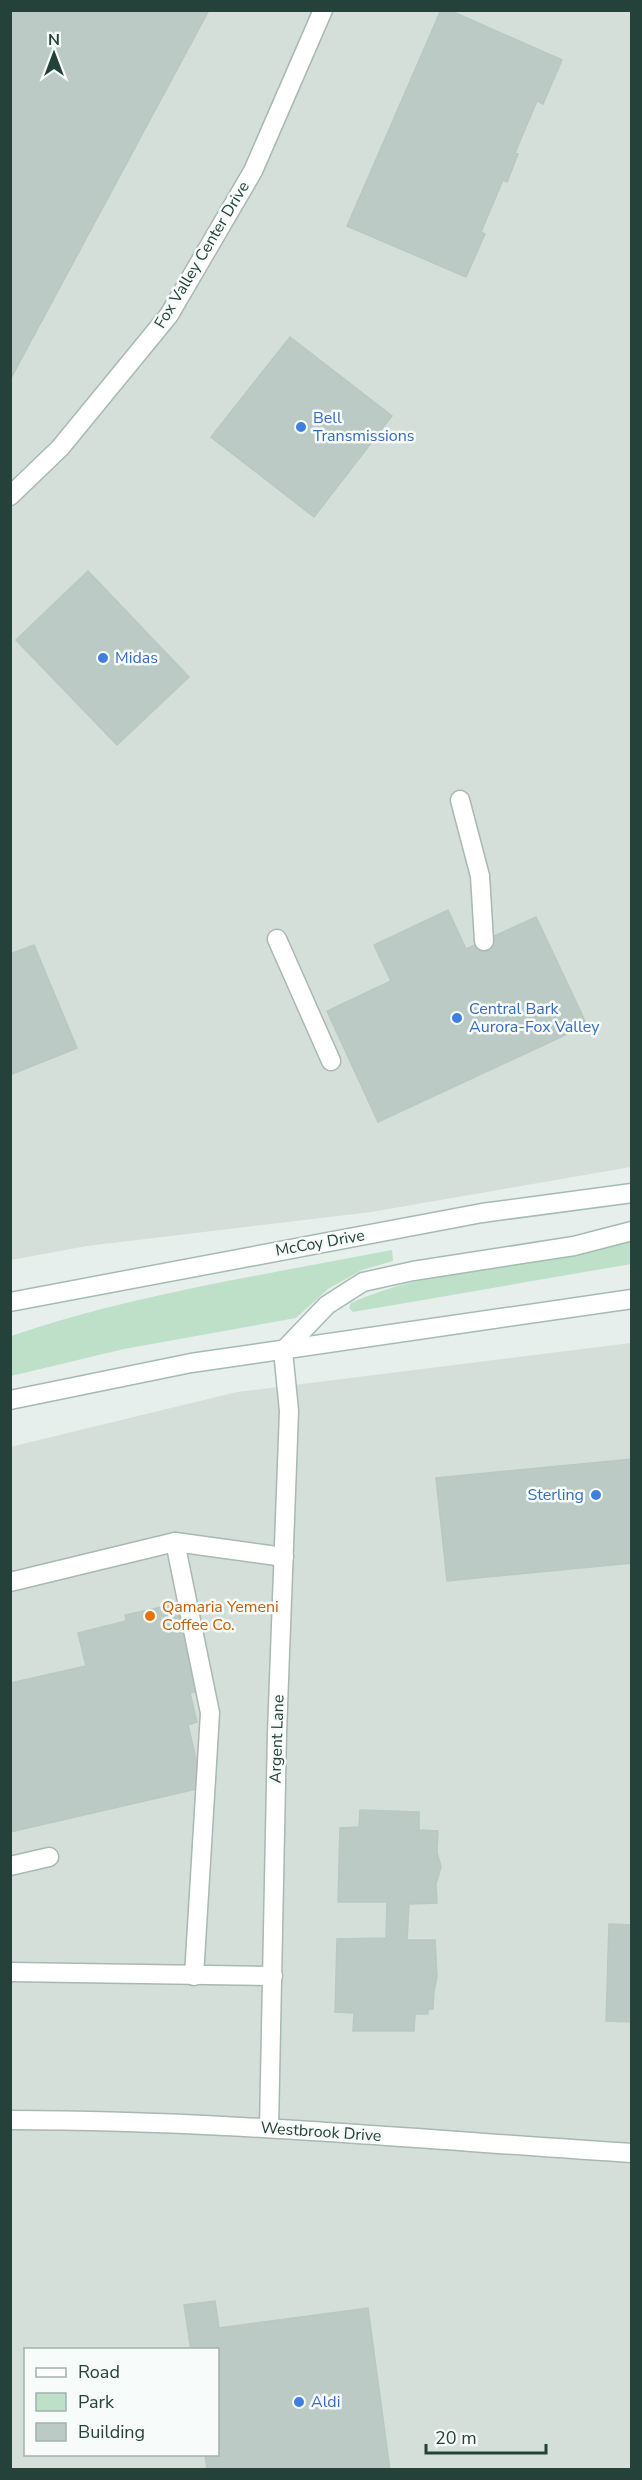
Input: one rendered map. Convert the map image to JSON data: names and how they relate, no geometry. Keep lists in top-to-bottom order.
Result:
{
  "streets": {
    "street": [
      "Fox Valley Center Drive",
      "McCoy Drive",
      "Argent Lane",
      "Westbrook Drive"
    ]
  },
  "crossings": [
    ["Argent Lane", "Westbrook Drive"]
  ],
  "places": [
    "Bell Transmissions",
    "Midas",
    "Central Bark Aurora-Fox Valley",
    "Sterling",
    "Qamaria Yemeni Coffee Co.",
    "Aldi"
  ],
  "legend": ["Road", "Park", "Building"],
  "scale_bar": "20 m",
  "north": "top"
}
